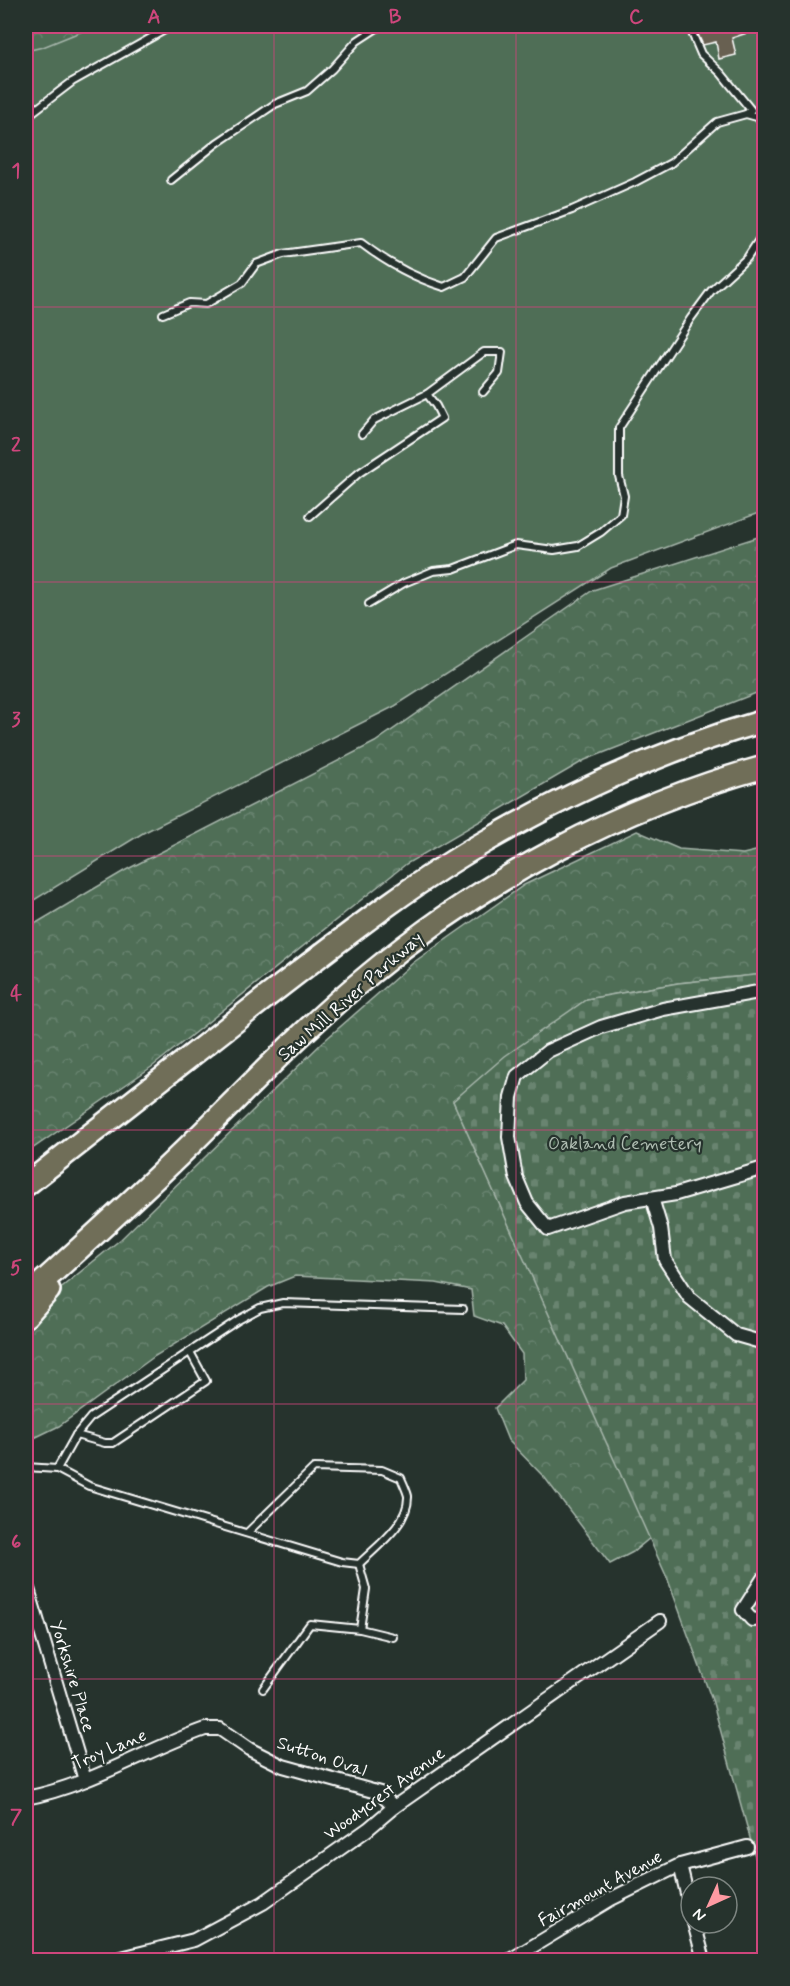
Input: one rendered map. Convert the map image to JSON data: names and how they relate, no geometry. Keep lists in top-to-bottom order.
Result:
{
  "streets": {
    "highway": ["Saw Mill River Parkway"],
    "street": [
      "Yorkshire Place",
      "Troy Lane",
      "Sutton Oval",
      "Woodycrest Avenue",
      "Fairmount Avenue"
    ]
  },
  "crossings": [
    ["Yorkshire Place", "Troy Lane"],
    ["Troy Lane", "Sutton Oval"],
    ["Sutton Oval", "Woodycrest Avenue"]
  ],
  "parks": ["Oakland Cemetery"],
  "north": "bottom left",
  "grid": {
    "columns": ["A", "B", "C"],
    "rows": [
      "1",
      "2",
      "3",
      "4",
      "5",
      "6",
      "7"
    ]
  }
}
